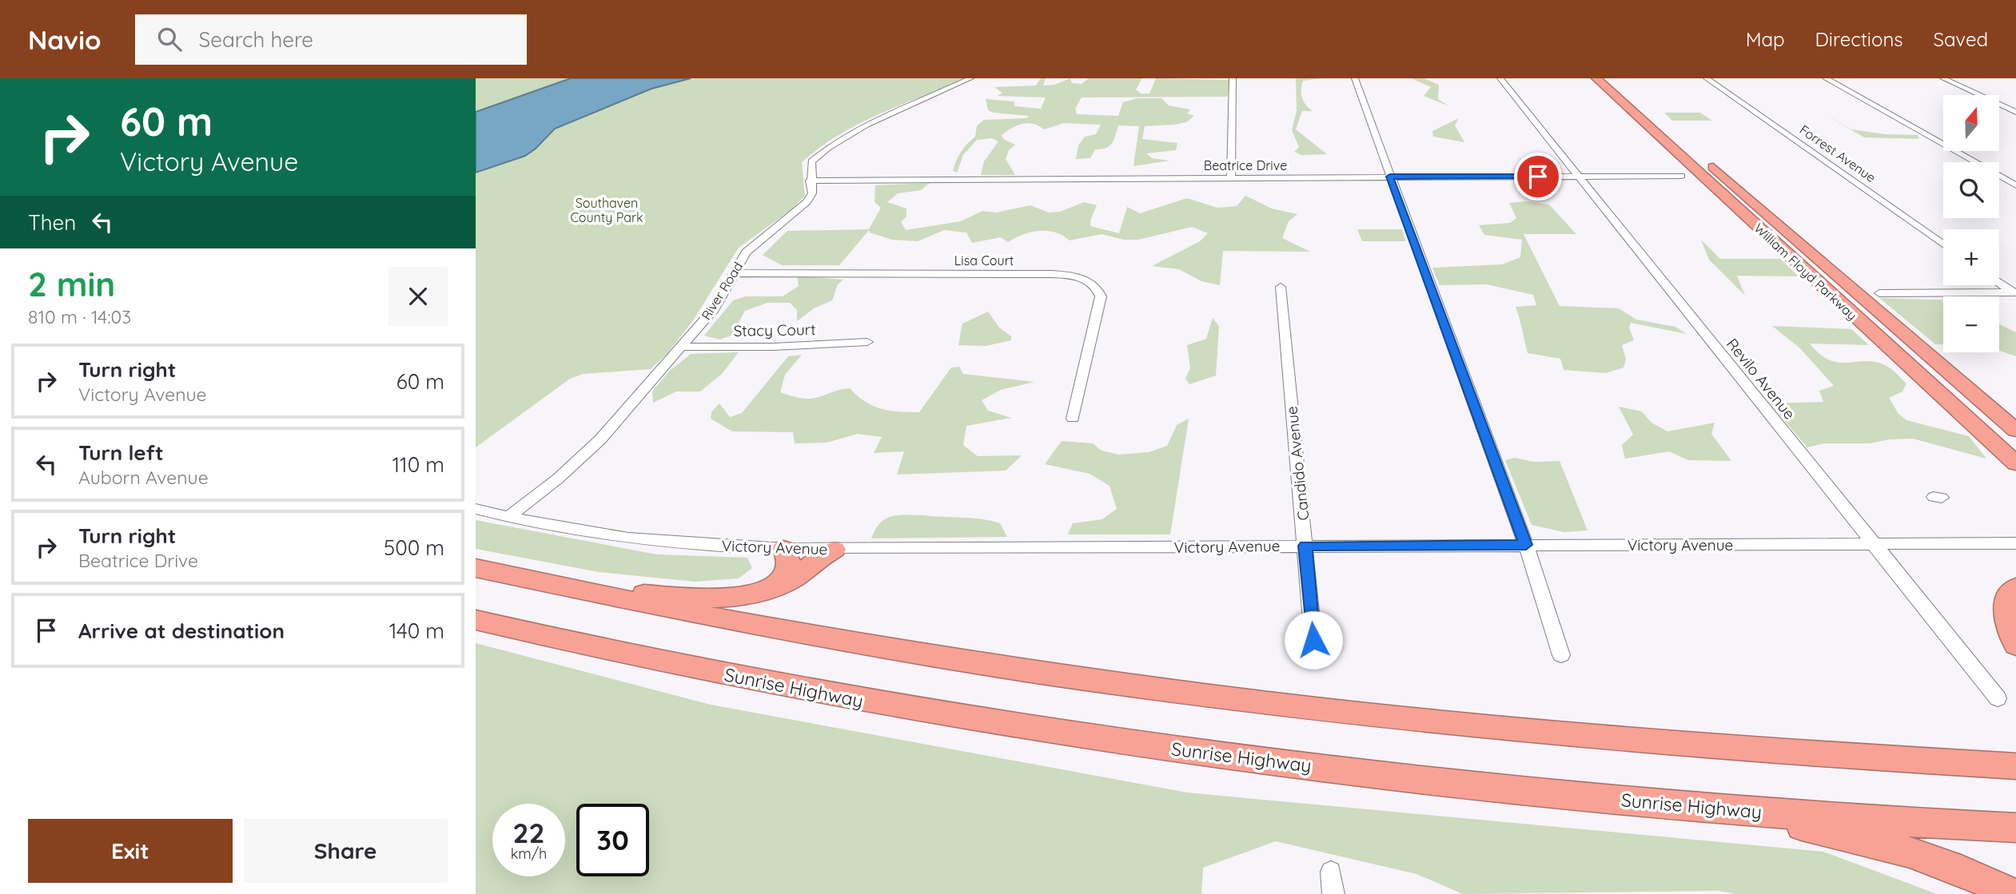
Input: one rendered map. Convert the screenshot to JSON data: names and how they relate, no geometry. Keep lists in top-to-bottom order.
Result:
{
  "streets": {
    "highway": ["William Floyd Parkway", "Sunrise Highway"],
    "street": [
      "Forrest Avenue",
      "Beatrice Drive",
      "Lisa Court",
      "River Road",
      "Stacy Court",
      "Revilo Avenue",
      "Candido Avenue",
      "Victory Avenue"
    ]
  },
  "crossings": [
    ["Beatrice Drive", "River Road"],
    ["Beatrice Drive", "Revilo Avenue"],
    ["Lisa Court", "River Road"],
    ["River Road", "Stacy Court"],
    ["River Road", "Victory Avenue"],
    ["Revilo Avenue", "Victory Avenue"],
    ["Candido Avenue", "Victory Avenue"]
  ],
  "parks": ["Southaven County Park"],
  "north": "top",
  "page": {
    "header": "Navio",
    "search": "Search here",
    "nav": ["Map", "Directions", "Saved"],
    "turn": ["60 m", "Victory Avenue"],
    "map_buttons": ["+", "−"],
    "then": "Then",
    "heading": ["2 min", "810 m · 14:03"],
    "list": [
      {
        "name": "Turn right",
        "note": "Victory Avenue",
        "value": "60 m"
      },
      {
        "name": "Turn left",
        "note": "Auborn Avenue",
        "value": "110 m"
      },
      {
        "name": "Turn right",
        "note": "Beatrice Drive",
        "value": "500 m"
      },
      {
        "name": "Arrive at destination",
        "value": "140 m"
      }
    ],
    "speed": "22 km/h",
    "limit": "30",
    "buttons": ["Exit", "Share"]
  }
}
